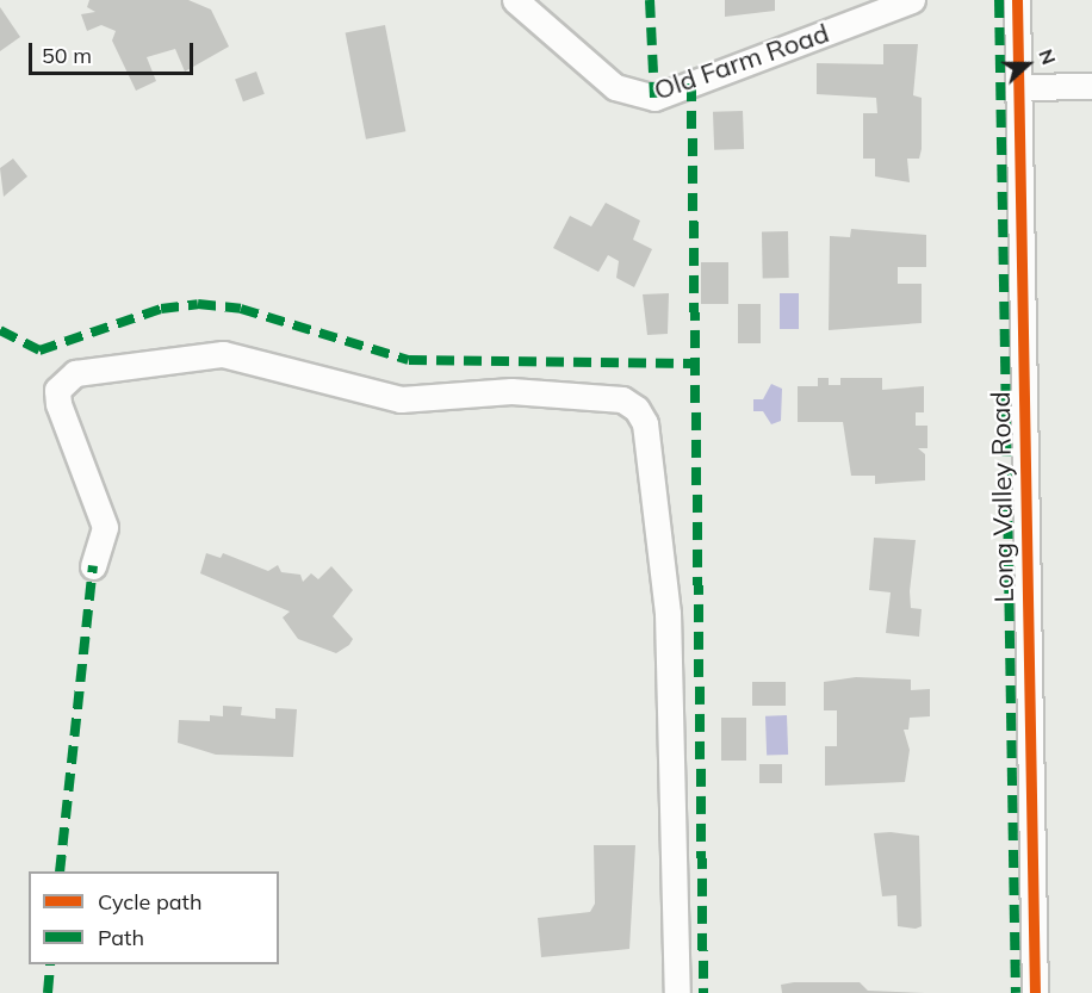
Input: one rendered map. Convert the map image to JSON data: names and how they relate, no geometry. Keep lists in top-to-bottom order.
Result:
{
  "streets": {
    "street": ["Old Farm Road", "Long Valley Road"]
  },
  "legend": ["Cycle path", "Path"],
  "scale_bar": "50 m",
  "north": "right"
}
